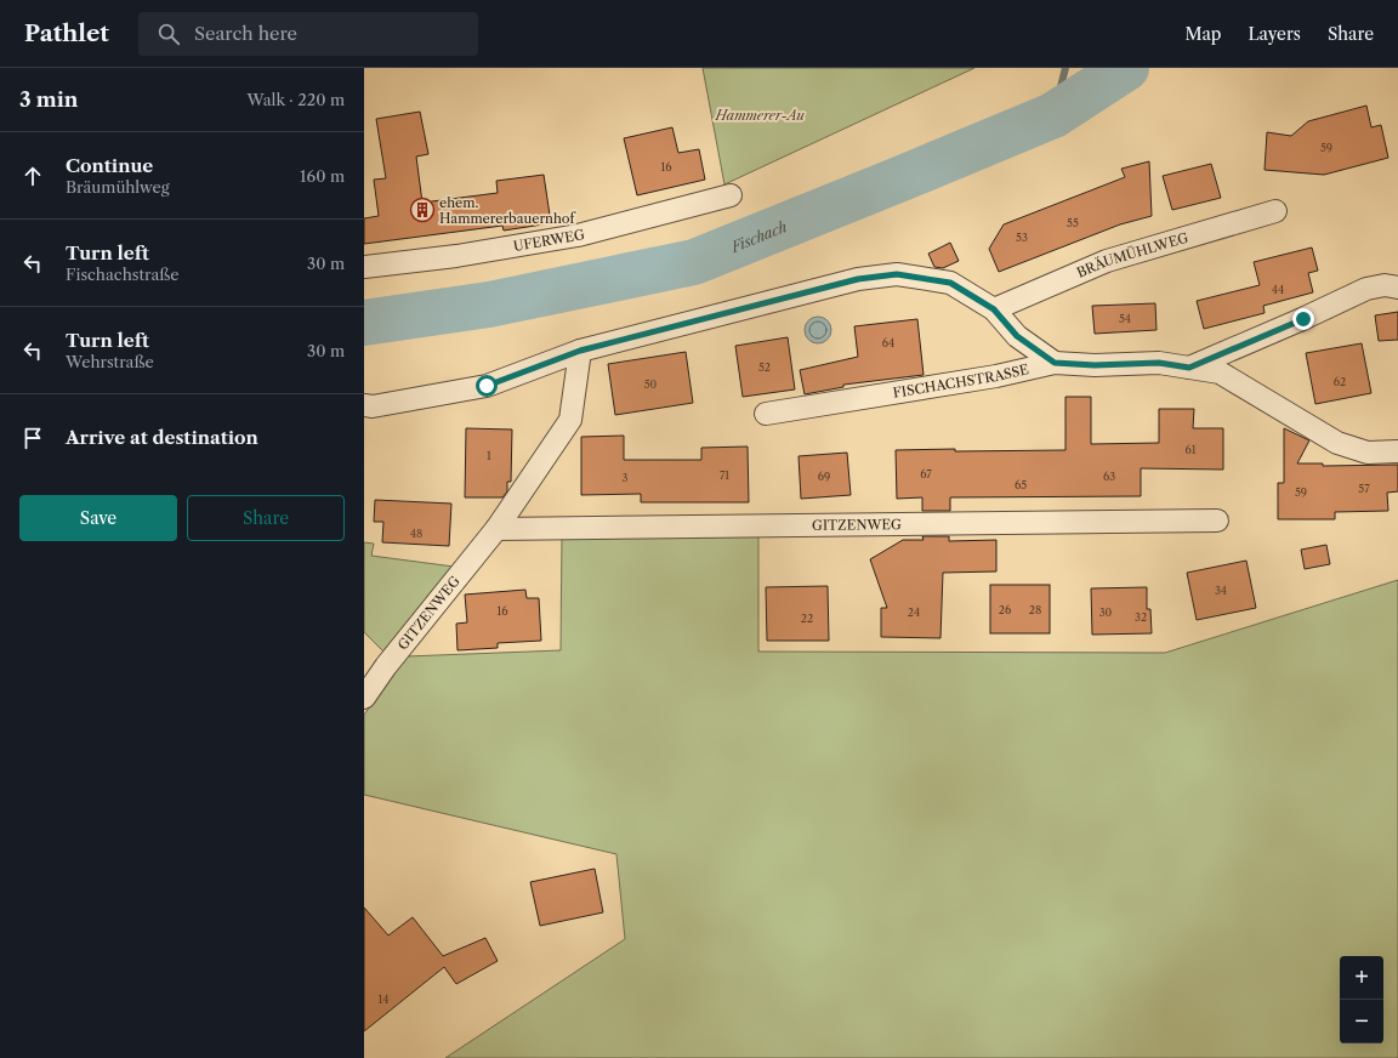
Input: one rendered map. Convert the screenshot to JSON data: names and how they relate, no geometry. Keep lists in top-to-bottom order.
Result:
{
  "streets": {
    "street": [
      "UFERWEG",
      "BRÄUMÜHLWEG",
      "FISCHACHSTRASSE",
      "GITZENWEG"
    ]
  },
  "water": ["Fischach"],
  "parks": ["Hammerer-Au"],
  "places": {
    "building": ["ehem. Hammererbauernhof"]
  },
  "house_numbers": [
    "59",
    "16",
    "55",
    "53",
    "44",
    "54",
    "64",
    "52",
    "62",
    "50",
    "61",
    "1",
    "67",
    "71",
    "69",
    "63",
    "3",
    "65",
    "57",
    "59",
    "48",
    "34",
    "26",
    "28",
    "16",
    "24",
    "30",
    "32",
    "22",
    "14"
  ],
  "page": {
    "header": "Pathlet",
    "search": "Search here",
    "nav": ["Map", "Layers", "Share"],
    "heading": ["3 min", "Walk · 220 m"],
    "list": [
      ["Continue", "Bräumühlweg", "160 m"],
      ["Turn left", "Fischachstraße", "30 m"],
      ["Turn left", "Wehrstraße", "30 m"],
      "Arrive at destination"
    ],
    "buttons": ["Save", "Share"],
    "map_buttons": ["+", "−"]
  }
}
